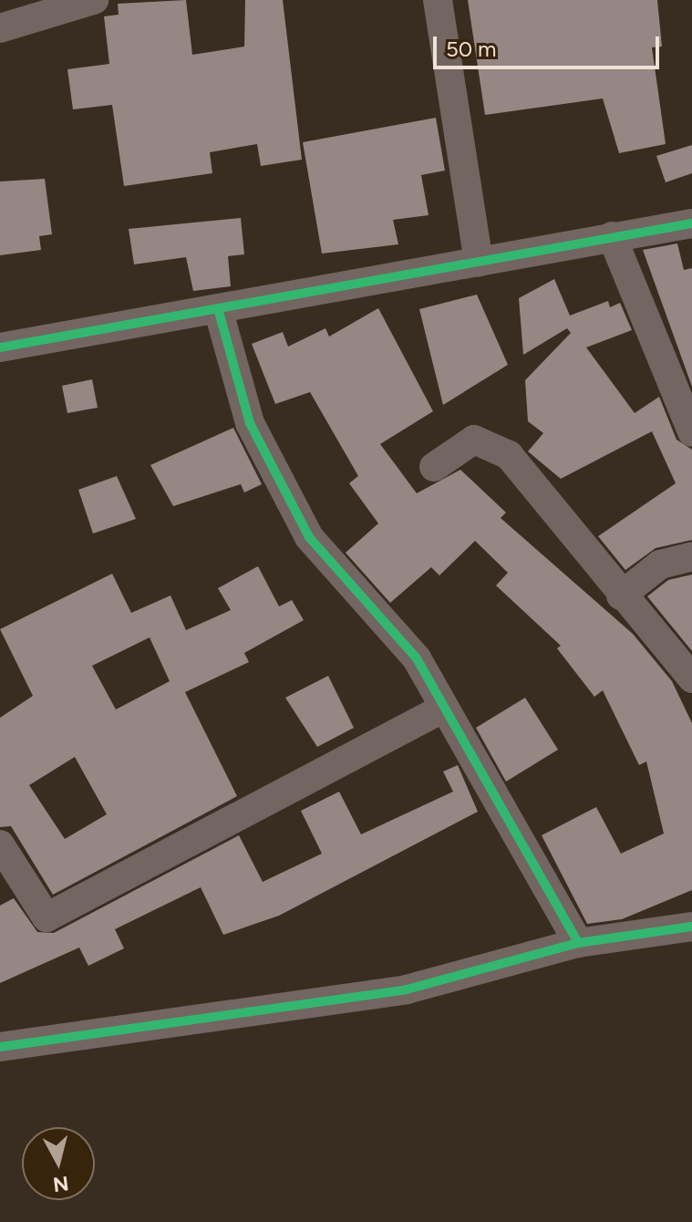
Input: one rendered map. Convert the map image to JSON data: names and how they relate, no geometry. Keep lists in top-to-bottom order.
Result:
{
  "scale_bar": "50 m",
  "north": "bottom"
}
